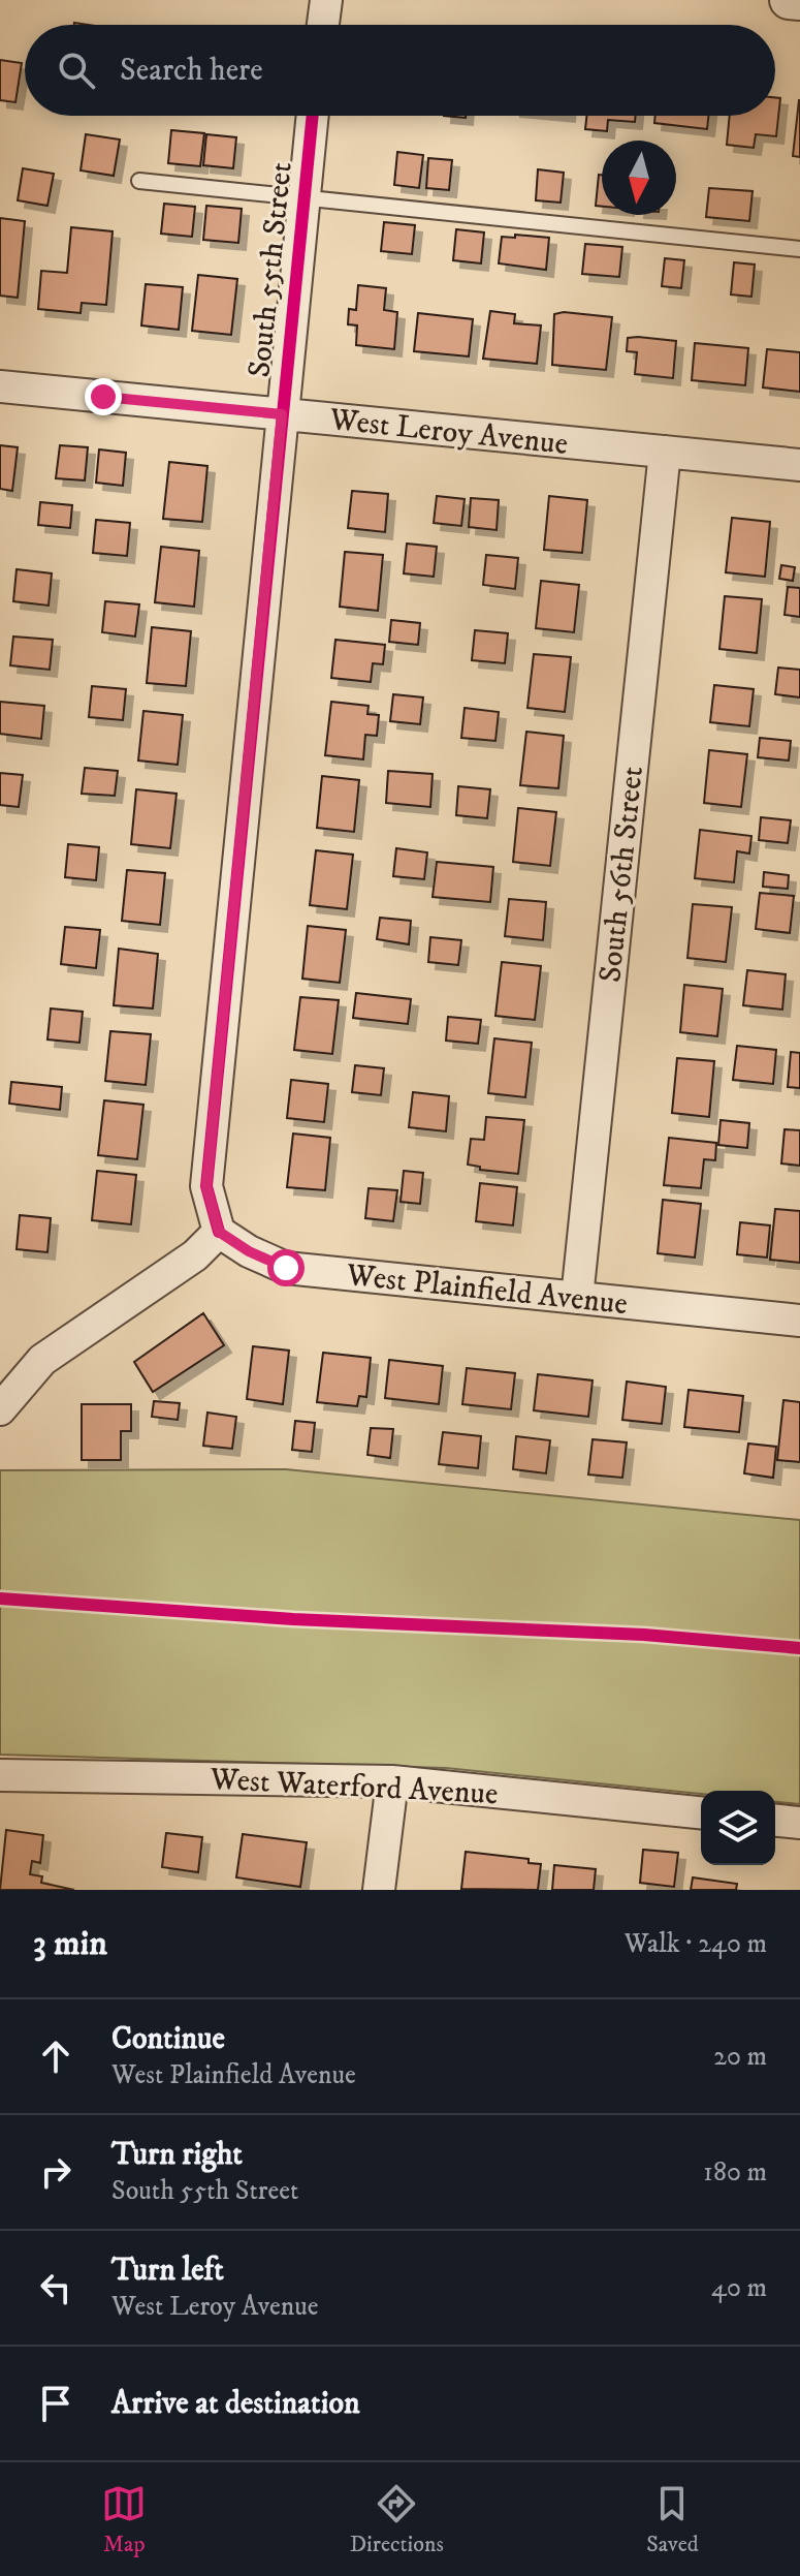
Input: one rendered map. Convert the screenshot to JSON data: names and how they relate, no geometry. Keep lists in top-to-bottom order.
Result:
{
  "streets": {
    "street": [
      "South 55th Street",
      "West Leroy Avenue",
      "South 56th Street",
      "West Plainfield Avenue",
      "West Waterford Avenue"
    ]
  },
  "crossings": [
    ["South 55th Street", "West Leroy Avenue"],
    ["South 55th Street", "West Plainfield Avenue"],
    ["West Leroy Avenue", "South 56th Street"],
    ["South 56th Street", "West Plainfield Avenue"]
  ],
  "north": "bottom",
  "page": {
    "search": "Search here",
    "heading": ["3 min", "Walk · 240 m"],
    "list": [
      ["Continue", "West Plainfield Avenue", "20 m"],
      ["Turn right", "South 55th Street", "180 m"],
      ["Turn left", "West Leroy Avenue", "40 m"],
      "Arrive at destination"
    ],
    "nav": ["Map", "Directions", "Saved"]
  }
}
